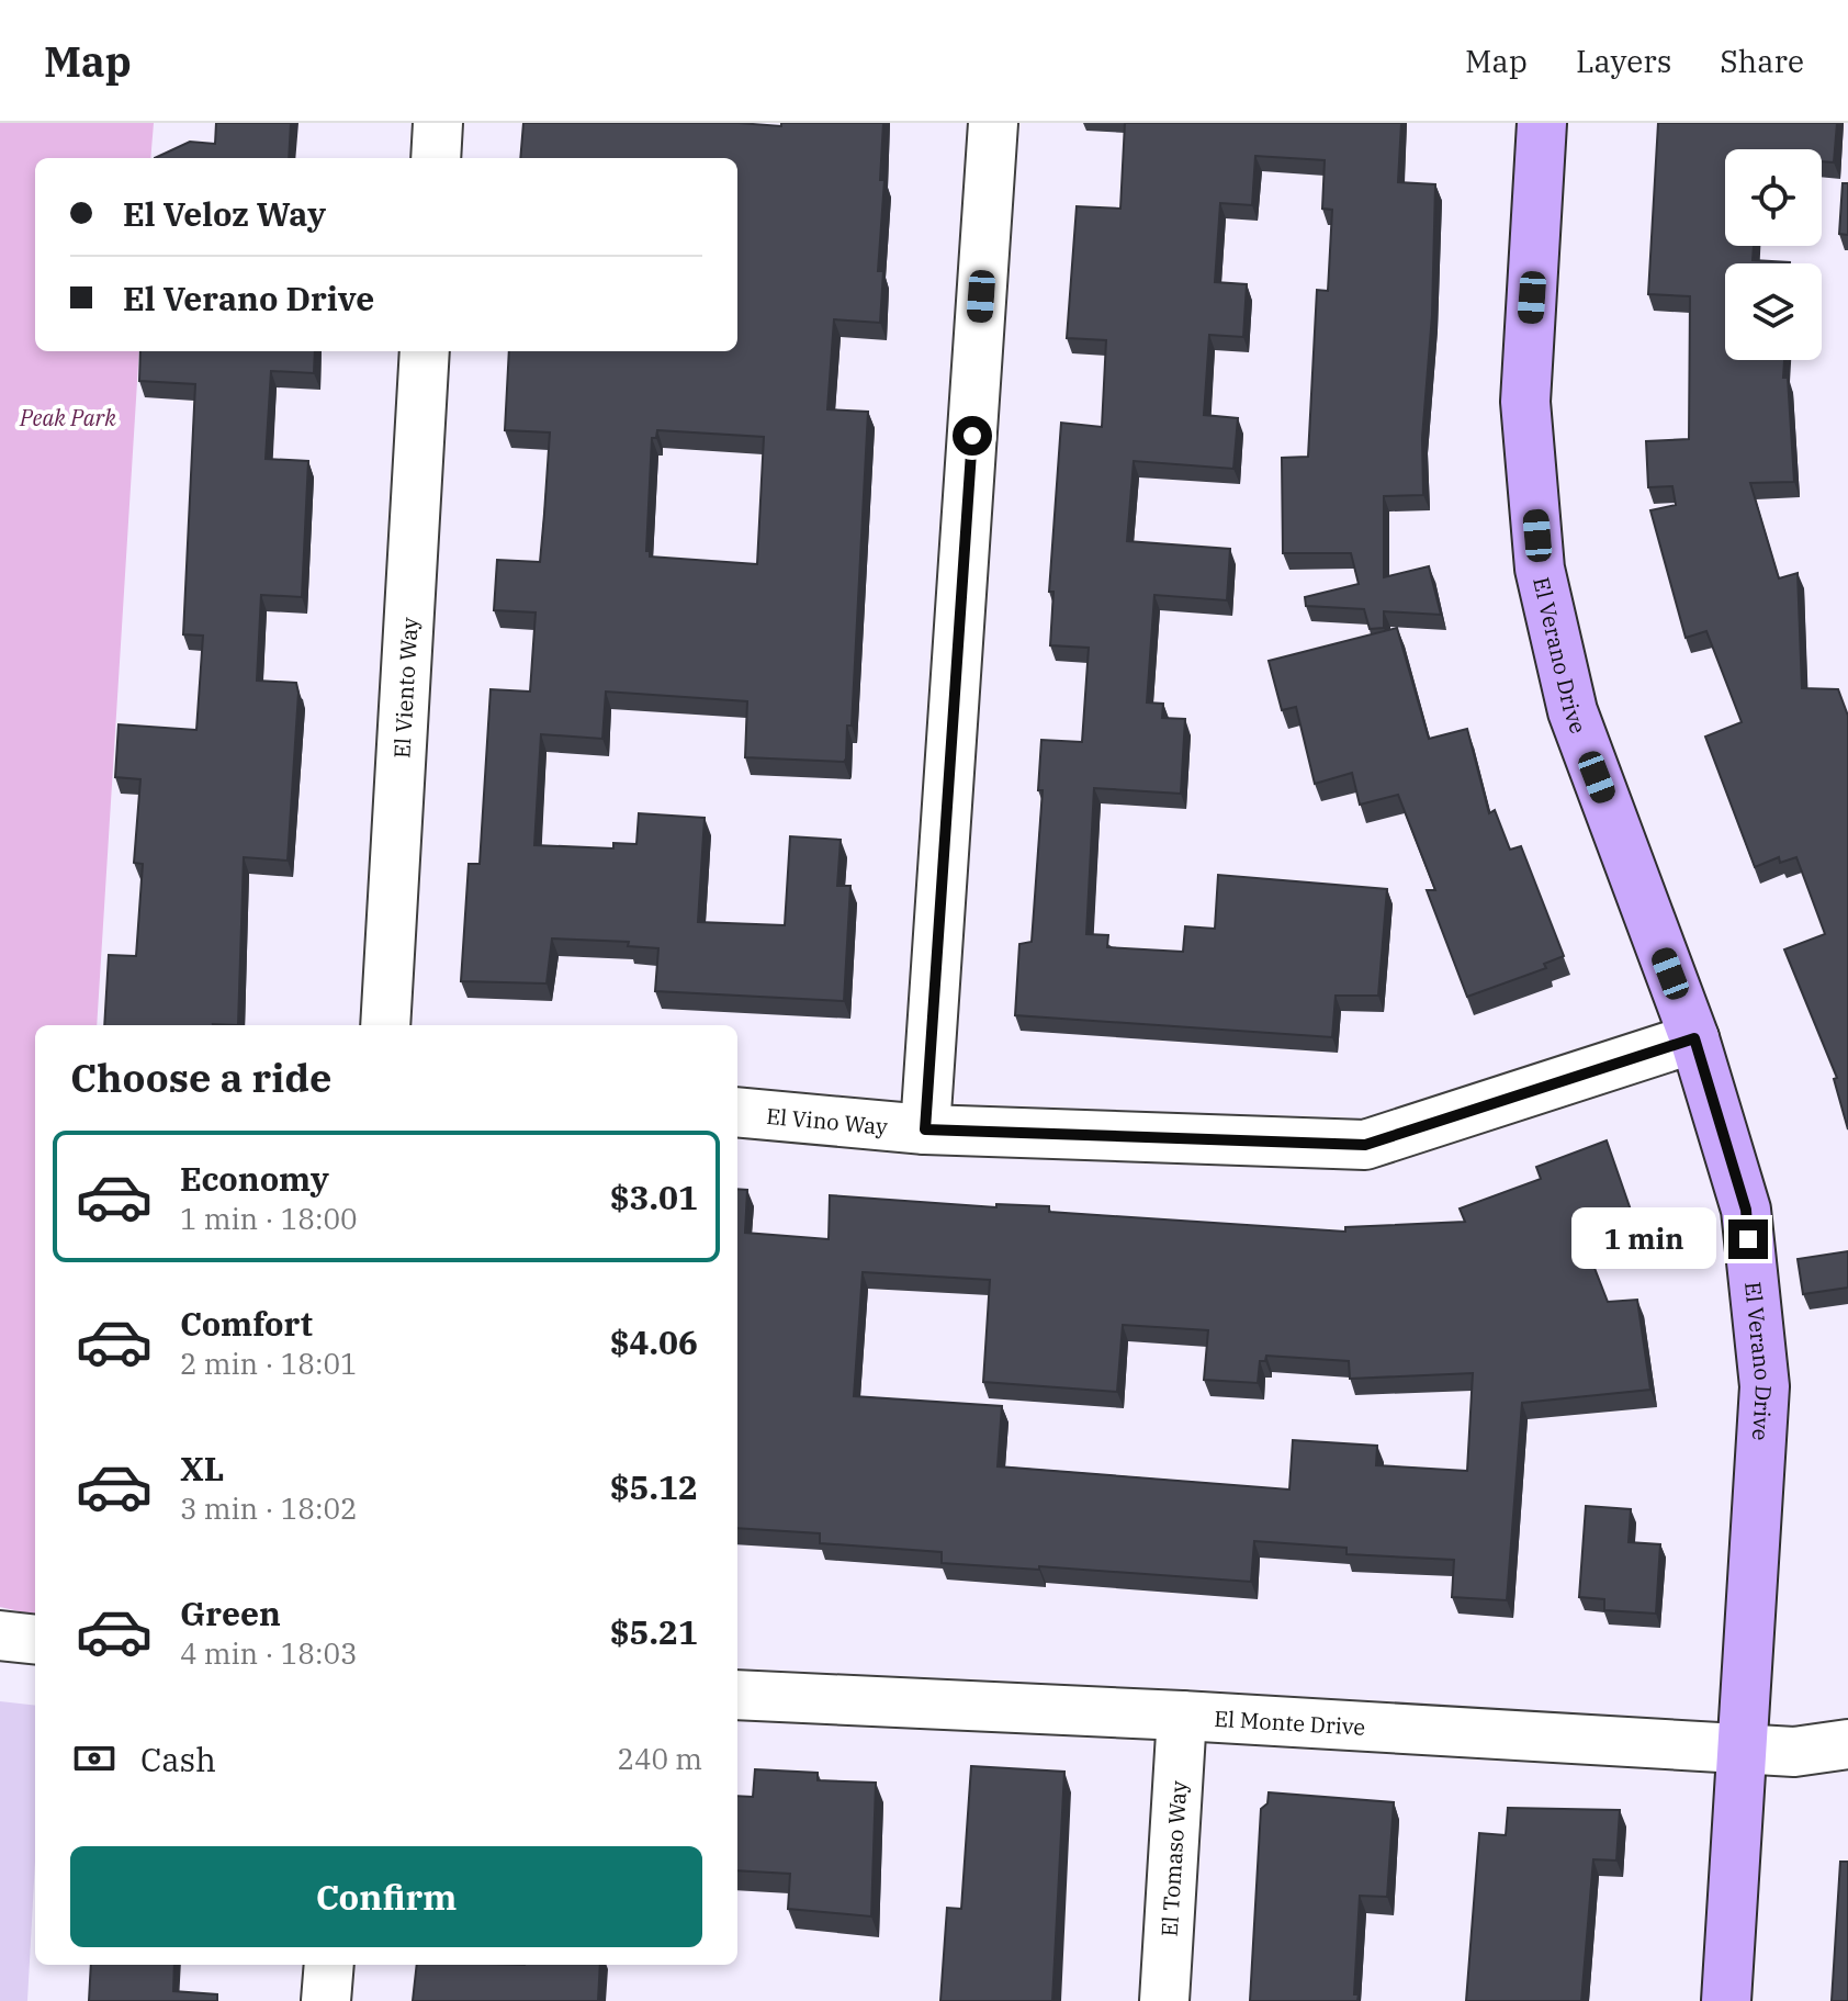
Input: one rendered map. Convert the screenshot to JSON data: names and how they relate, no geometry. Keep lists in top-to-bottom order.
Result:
{
  "streets": {
    "street": [
      "El Verano Drive",
      "El Viento Way",
      "El Vino Way",
      "El Monte Drive",
      "El Tomaso Way"
    ]
  },
  "crossings": [
    ["El Verano Drive", "El Vino Way"],
    ["El Verano Drive", "El Monte Drive"],
    ["El Monte Drive", "El Tomaso Way"]
  ],
  "parks": ["Peak Park"],
  "page": {
    "header": "Map",
    "nav": ["Map", "Layers", "Share"],
    "banner": ["El Veloz Way", "El Verano Drive"],
    "heading": "Choose a ride",
    "list": [
      {
        "name": "Economy",
        "note": "1 min · 18:00",
        "value": "$3.01"
      },
      {
        "name": "Comfort",
        "note": "2 min · 18:01",
        "value": "$4.06"
      },
      {
        "name": "XL",
        "note": "3 min · 18:02",
        "value": "$5.12"
      },
      {
        "name": "Green",
        "note": "4 min · 18:03",
        "value": "$5.21"
      }
    ],
    "bubble": "1 min",
    "pay": ["Cash", "240 m"],
    "buttons": "Confirm"
  }
}
